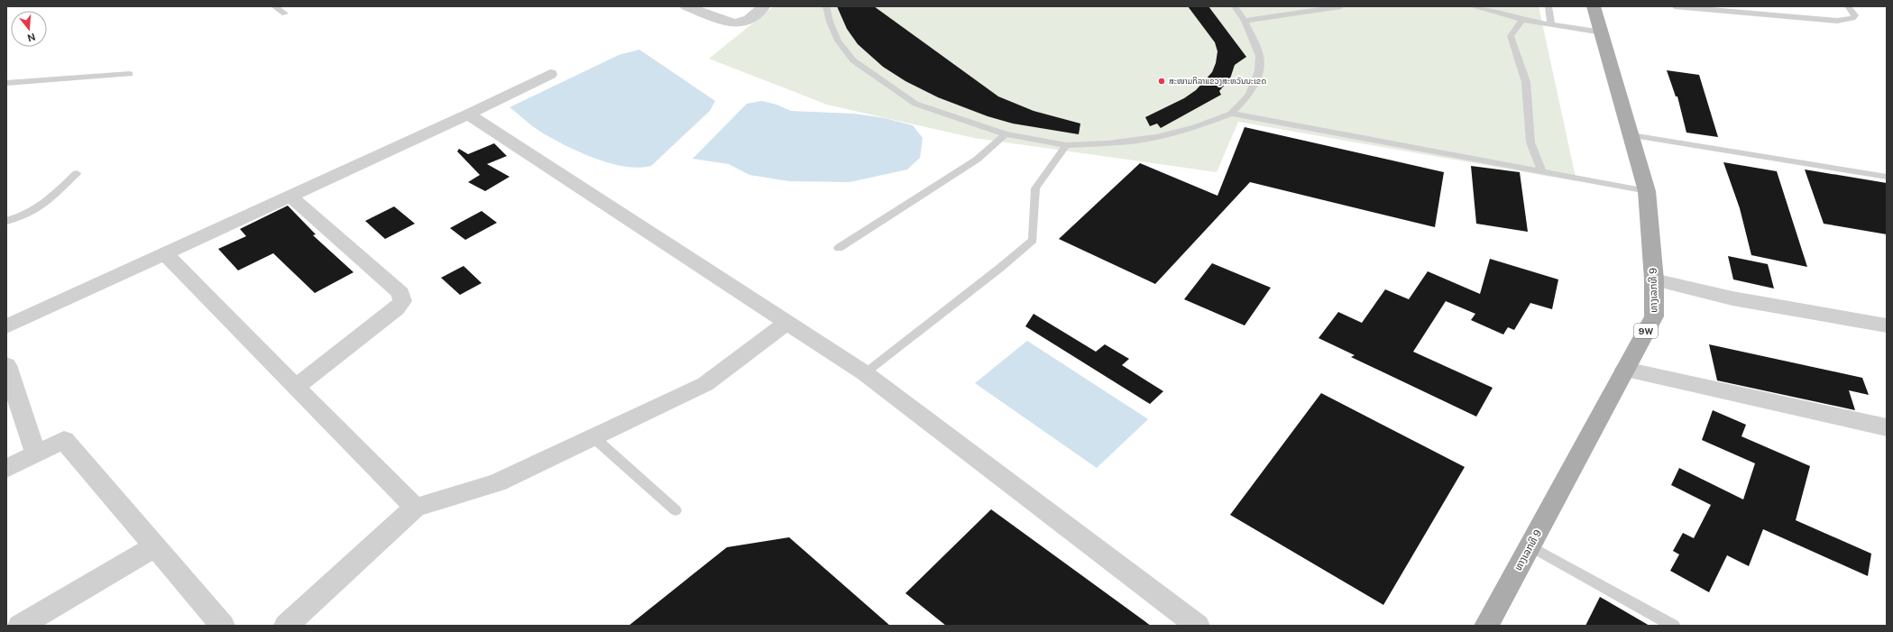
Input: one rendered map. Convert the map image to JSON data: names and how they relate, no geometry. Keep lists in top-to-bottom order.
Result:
{
  "streets": {
    "main road": ["ທາງເລກທີ 9", "9W"]
  },
  "places": ["ສະໜາມກິລາແຂວງສະຫວັນນະເຂດ"],
  "north": "bottom"
}
